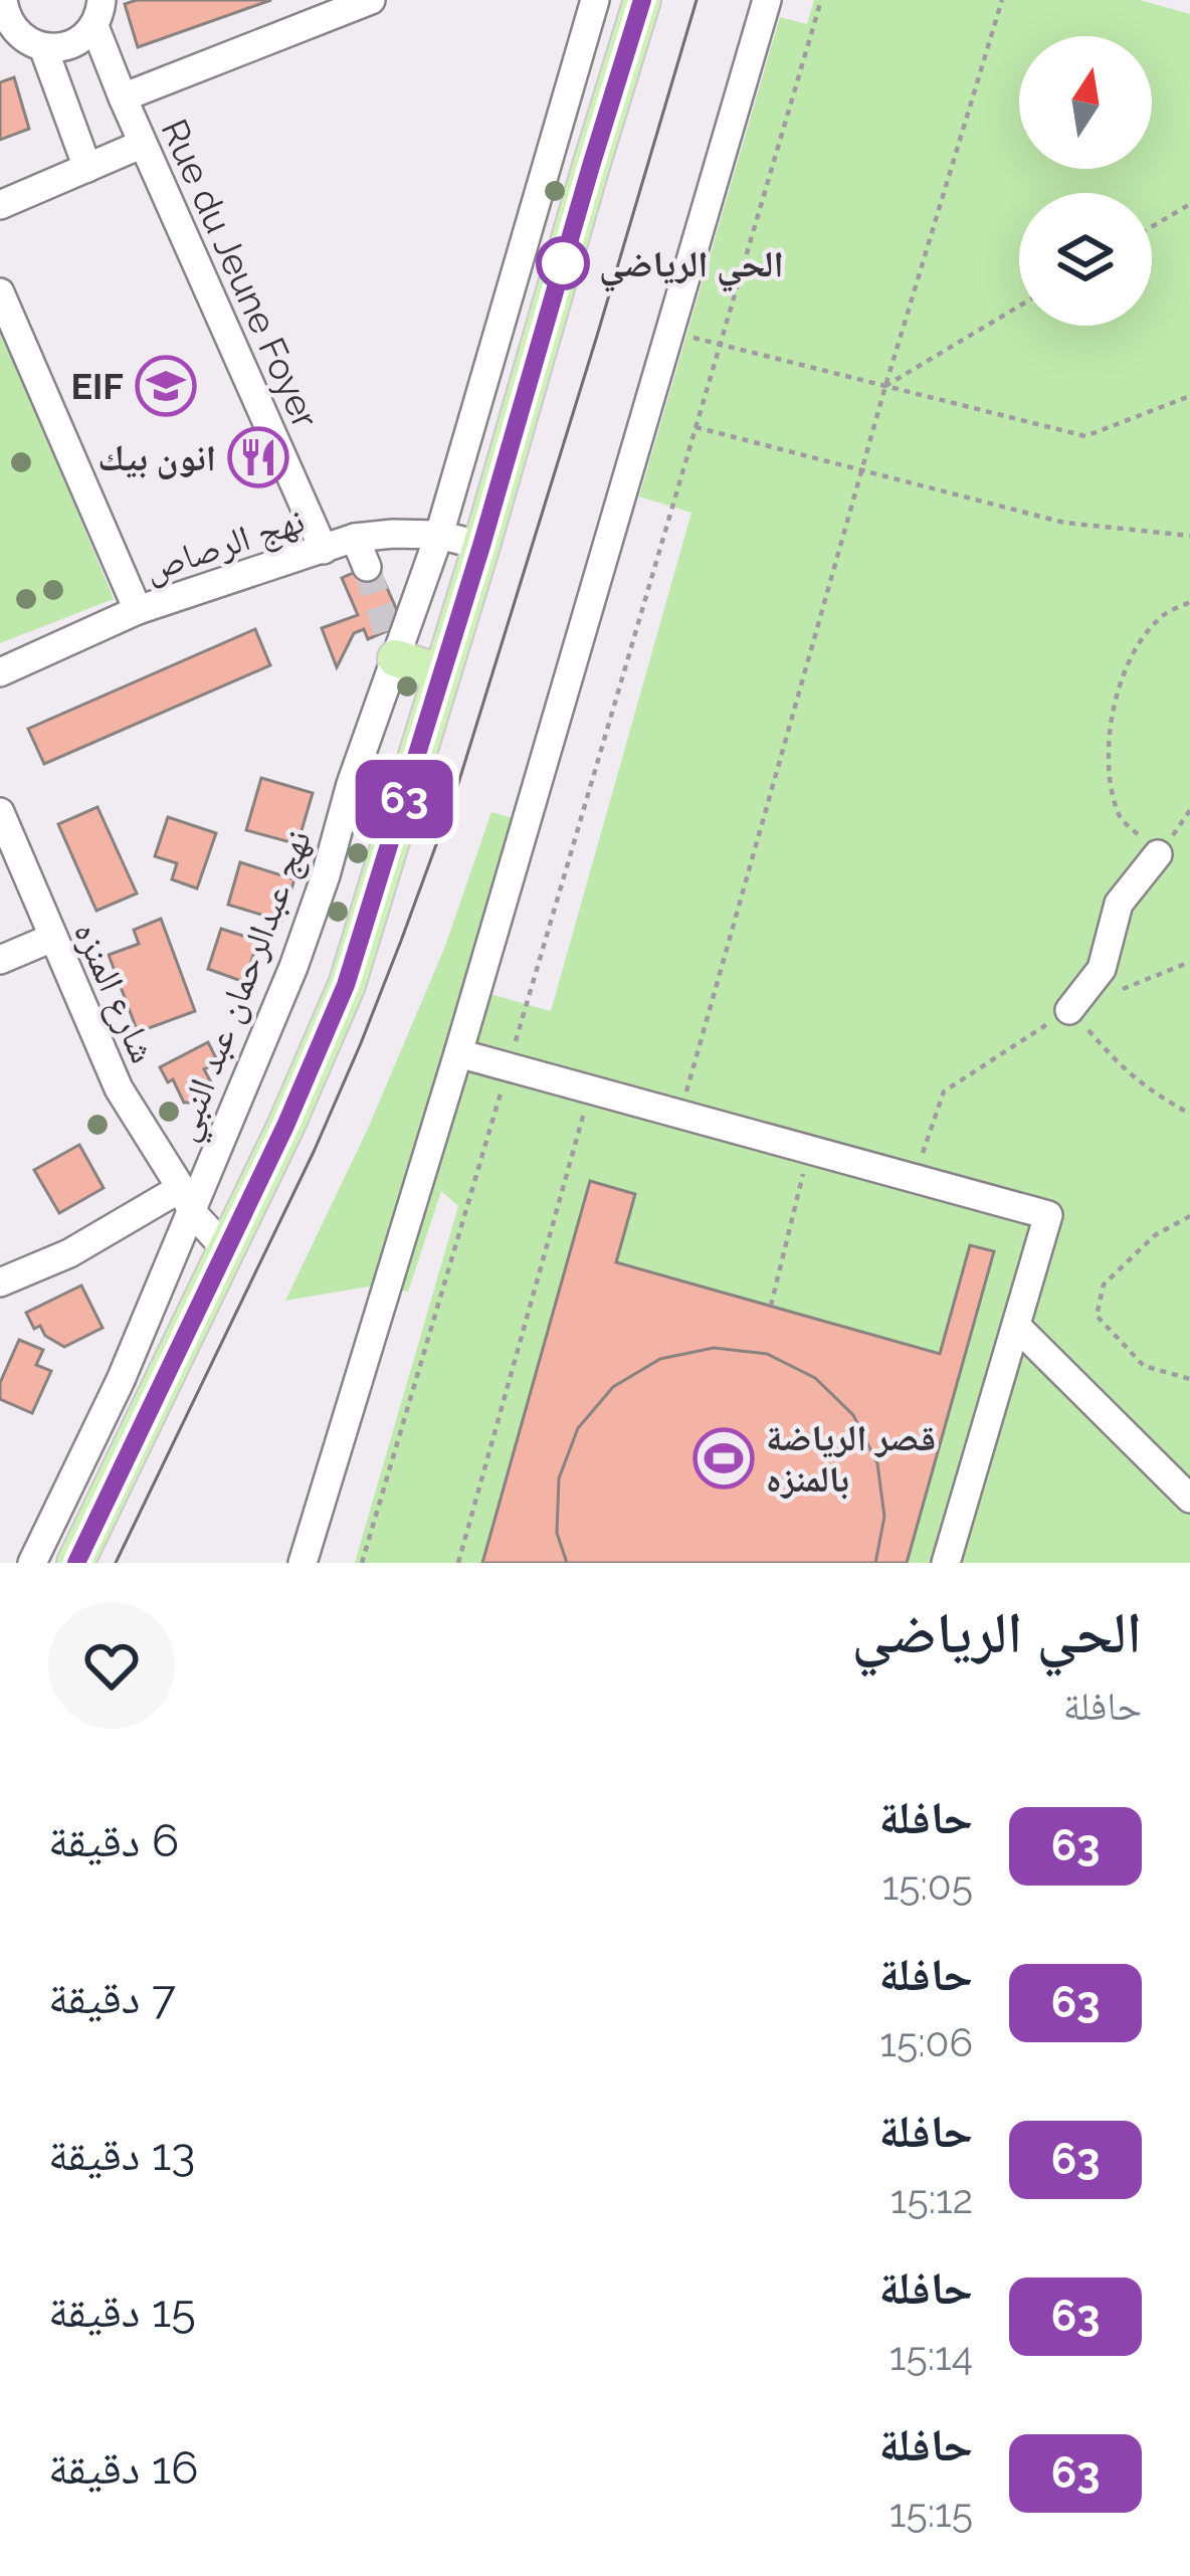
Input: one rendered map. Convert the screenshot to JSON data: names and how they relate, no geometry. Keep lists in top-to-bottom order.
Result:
{
  "streets": {
    "street": [
      "Rue du Jeune Foyer",
      "نهج الرصاص",
      "نهج عبدالرحمان عبد النبي",
      "شارع المنزه"
    ]
  },
  "crossings": [
    ["Rue du Jeune Foyer", "نهج الرصاص"],
    ["نهج الرصاص", "نهج عبدالرحمان عبد النبي"],
    ["نهج عبدالرحمان عبد النبي", "شارع المنزه"]
  ],
  "places": {
    "other": ["الحي الرياضي"],
    "school or university": ["EIF"],
    "restaurant": ["انون بيك"],
    "sports": ["قصر الرياضة بالمنزه"]
  },
  "lines": ["bus line 63"],
  "north": "top",
  "page": {
    "on_map": "63",
    "heading": ["الحي الرياضي", "حافلة"],
    "list": [
      {
        "mark": "63",
        "name": "حافلة",
        "note": "15:05",
        "value": "6 دقيقة"
      },
      {
        "mark": "63",
        "name": "حافلة",
        "note": "15:06",
        "value": "7 دقيقة"
      },
      {
        "mark": "63",
        "name": "حافلة",
        "note": "15:12",
        "value": "13 دقيقة"
      },
      {
        "mark": "63",
        "name": "حافلة",
        "note": "15:14",
        "value": "15 دقيقة"
      },
      {
        "mark": "63",
        "name": "حافلة",
        "note": "15:15",
        "value": "16 دقيقة"
      }
    ]
  }
}
